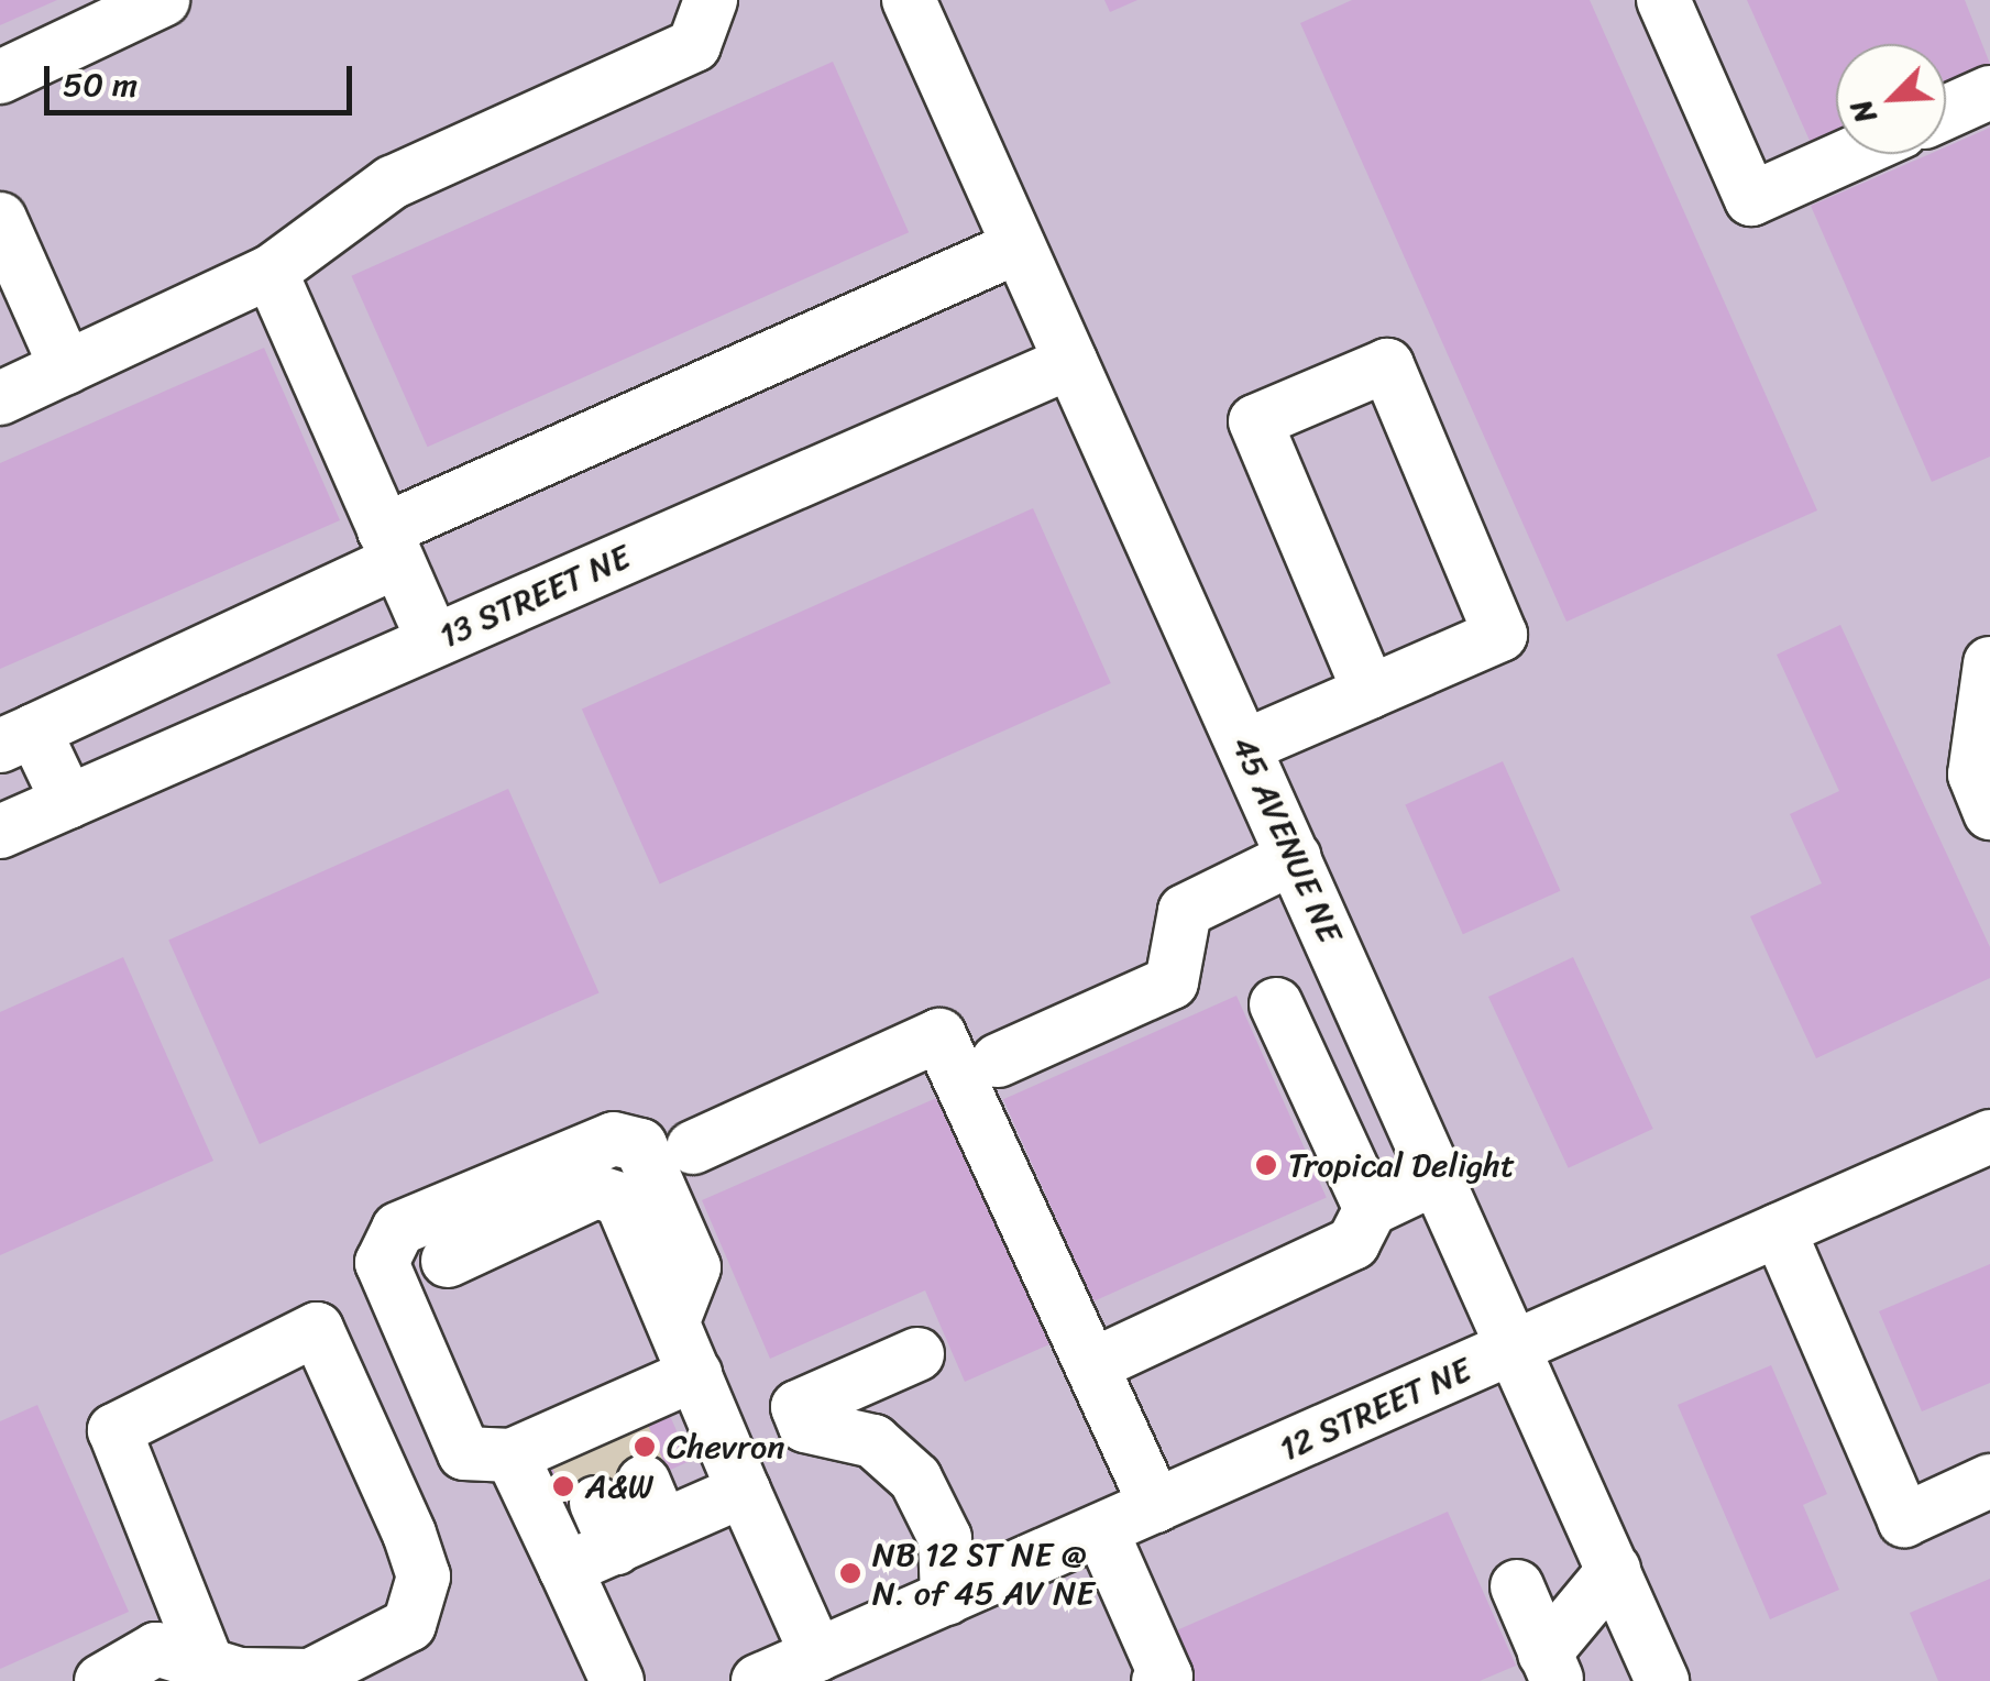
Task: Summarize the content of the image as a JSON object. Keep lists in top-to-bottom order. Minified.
{"streets":{"street":["13 STREET NE","45 AVENUE NE","12 STREET NE"]},"crossings":[["13 STREET NE","45 AVENUE NE"],["45 AVENUE NE","12 STREET NE"]],"places":["Tropical Delight","Chevron","A&W","NB 12 ST NE @ N. of 45 AV NE"],"scale_bar":"50 m","north":"bottom left"}
